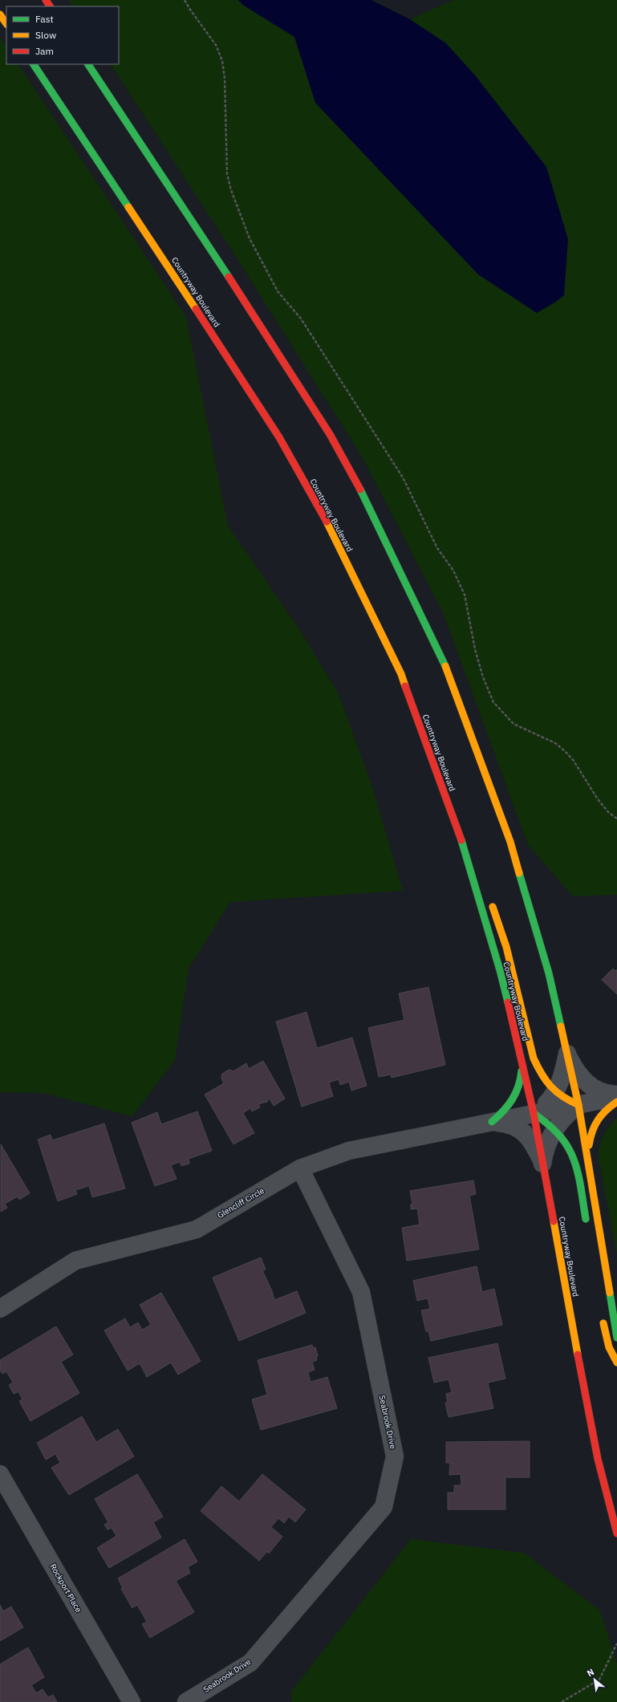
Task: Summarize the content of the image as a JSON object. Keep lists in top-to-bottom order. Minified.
{"streets":{"street":["Countryway Boulevard","Glencliff Circle","Seabrook Drive","Rockport Place"]},"crossings":[["Countryway Boulevard","Glencliff Circle"],["Glencliff Circle","Seabrook Drive"]],"legend":["Fast","Slow","Jam"],"north":"top left"}
